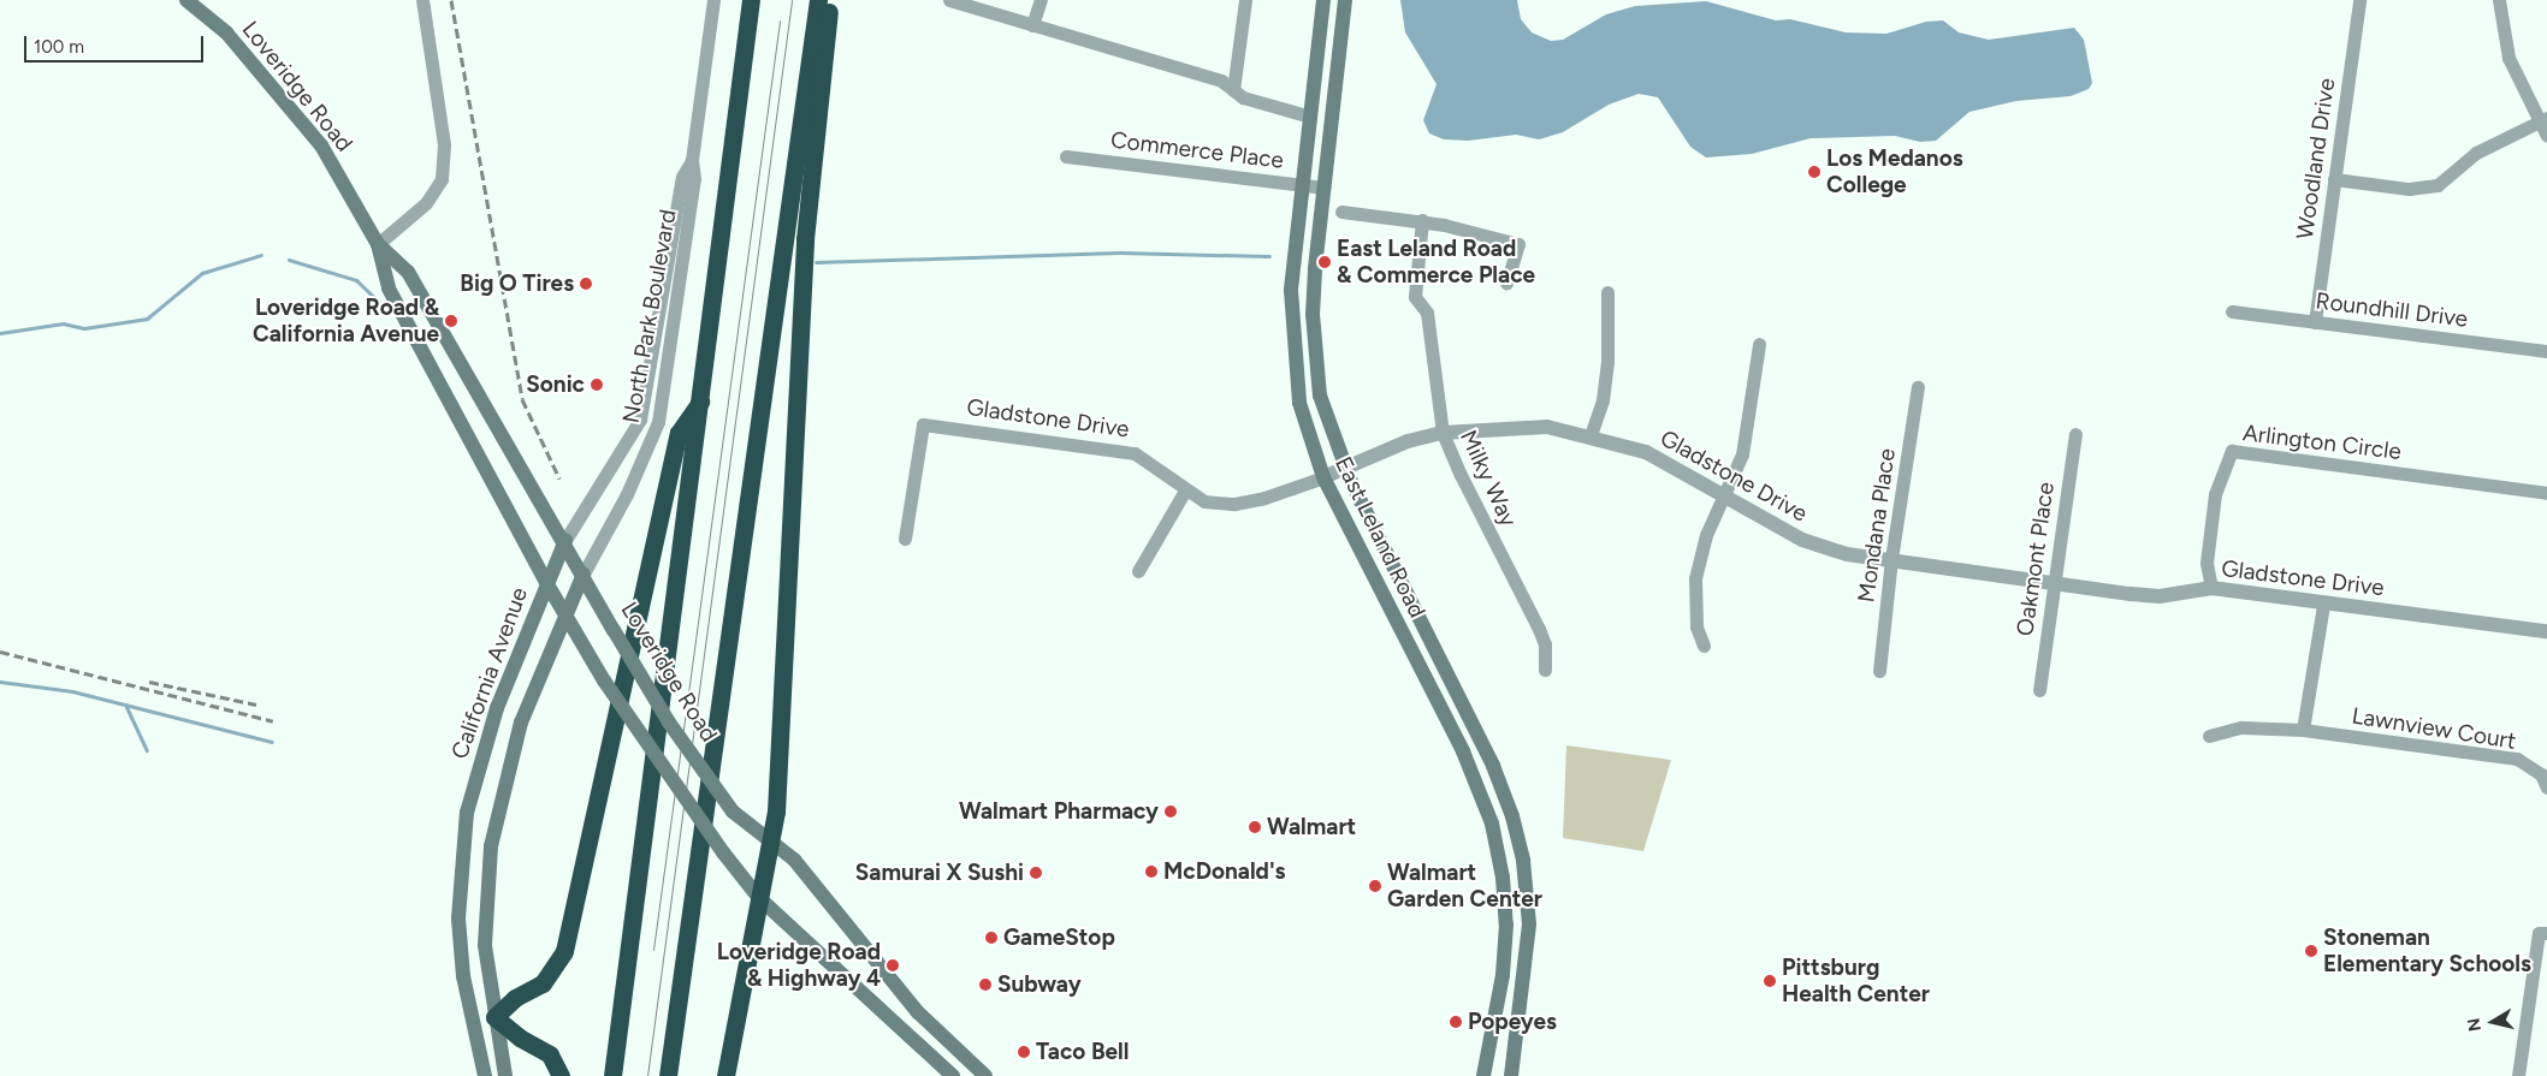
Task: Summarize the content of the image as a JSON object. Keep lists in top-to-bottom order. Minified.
{"streets":{"main road":["Loveridge Road","East Leland Road","California Avenue"],"street":["Commerce Place","Woodland Drive","Roundhill Drive","North Park Boulevard","Gladstone Drive","Arlington Circle","Milky Way","Mondana Place","Oakmont Place","Lawnview Court"]},"crossings":[["Loveridge Road","North Park Boulevard"],["Loveridge Road","California Avenue"],["Commerce Place","East Leland Road"],["Woodland Drive","Roundhill Drive"],["North Park Boulevard","California Avenue"],["Gladstone Drive","Arlington Circle"],["Gladstone Drive","Milky Way"],["Gladstone Drive","Mondana Place"],["Gladstone Drive","East Leland Road"],["Gladstone Drive","Oakmont Place"]],"places":["Los Medanos College","East Leland Road & Commerce Place","Big O Tires","Loveridge Road & California Avenue","Sonic","Walmart Pharmacy","Walmart","McDonald's","Samurai X Sushi","Walmart Garden Center","GameStop","Stoneman Elementary Schools","Loveridge Road & Highway 4","Pittsburg Health Center","Subway","Popeyes","Taco Bell"],"scale_bar":"100 m","north":"left"}
